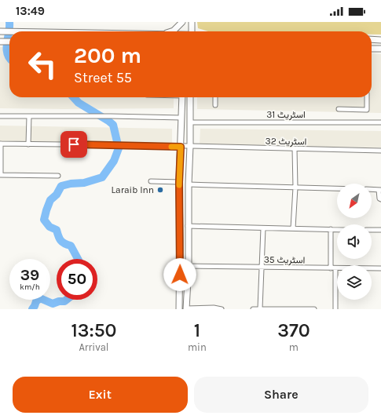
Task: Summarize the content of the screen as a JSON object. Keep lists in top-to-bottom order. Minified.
{"streets":{"street":["اسٹریٹ 31","اسٹریٹ 32","اسٹریٹ 35"]},"places":["Laraib Inn"],"north":"bottom left","page":{"status":"13:49","turn":["200 m","Street 55"],"speed":"39 km/h","limit":"50","eta":["13:50","Arrival","1","min","370","m"],"buttons":["Exit","Share"]}}
